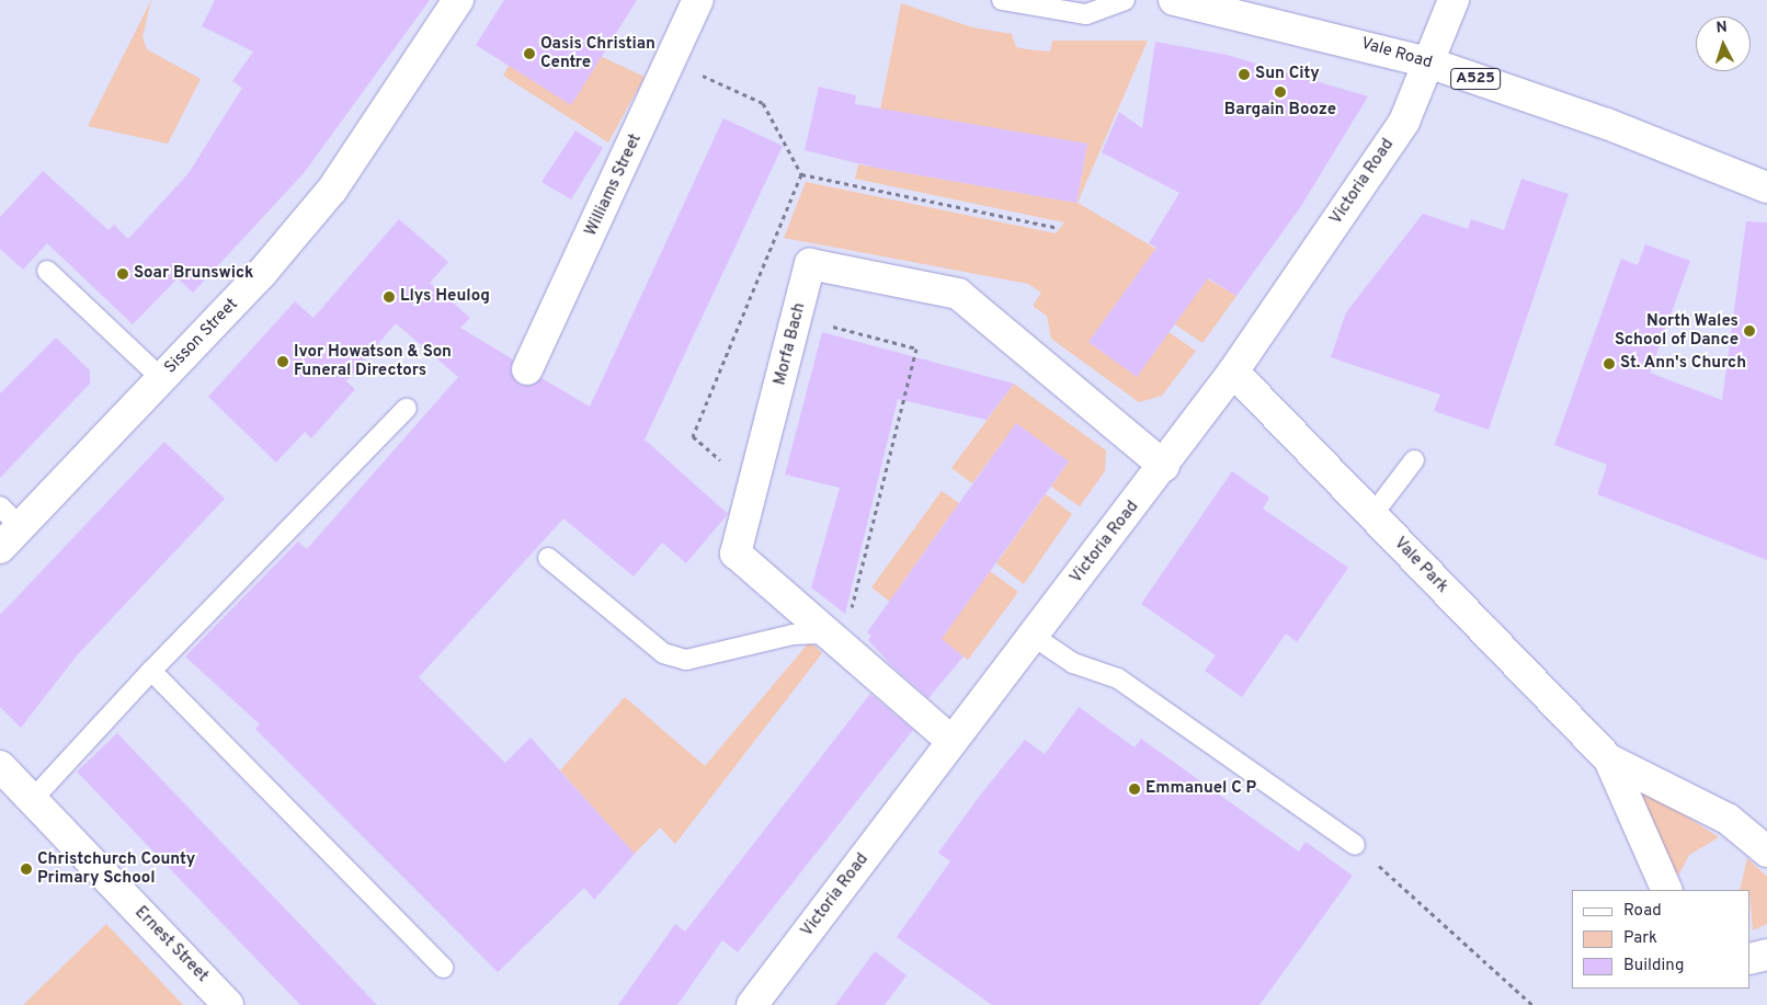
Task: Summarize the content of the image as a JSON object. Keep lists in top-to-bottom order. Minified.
{"streets":{"street":["Vale Road","A525","Victoria Road","Williams Street","Sisson Street","Morfa Bach","Vale Park","Ernest Street"]},"crossings":[["Vale Road","Victoria Road"],["Victoria Road","Morfa Bach"],["Victoria Road","Vale Park"]],"places":["Oasis Christian Centre","Sun City","Bargain Booze","Soar Brunswick","Llys Heulog","North Wales School of Dance","Ivor Howatson & Son Funeral Directors","St. Ann's Church","Emmanuel C P","Christchurch County Primary School"],"legend":["Road","Park","Building"],"north":"top"}
